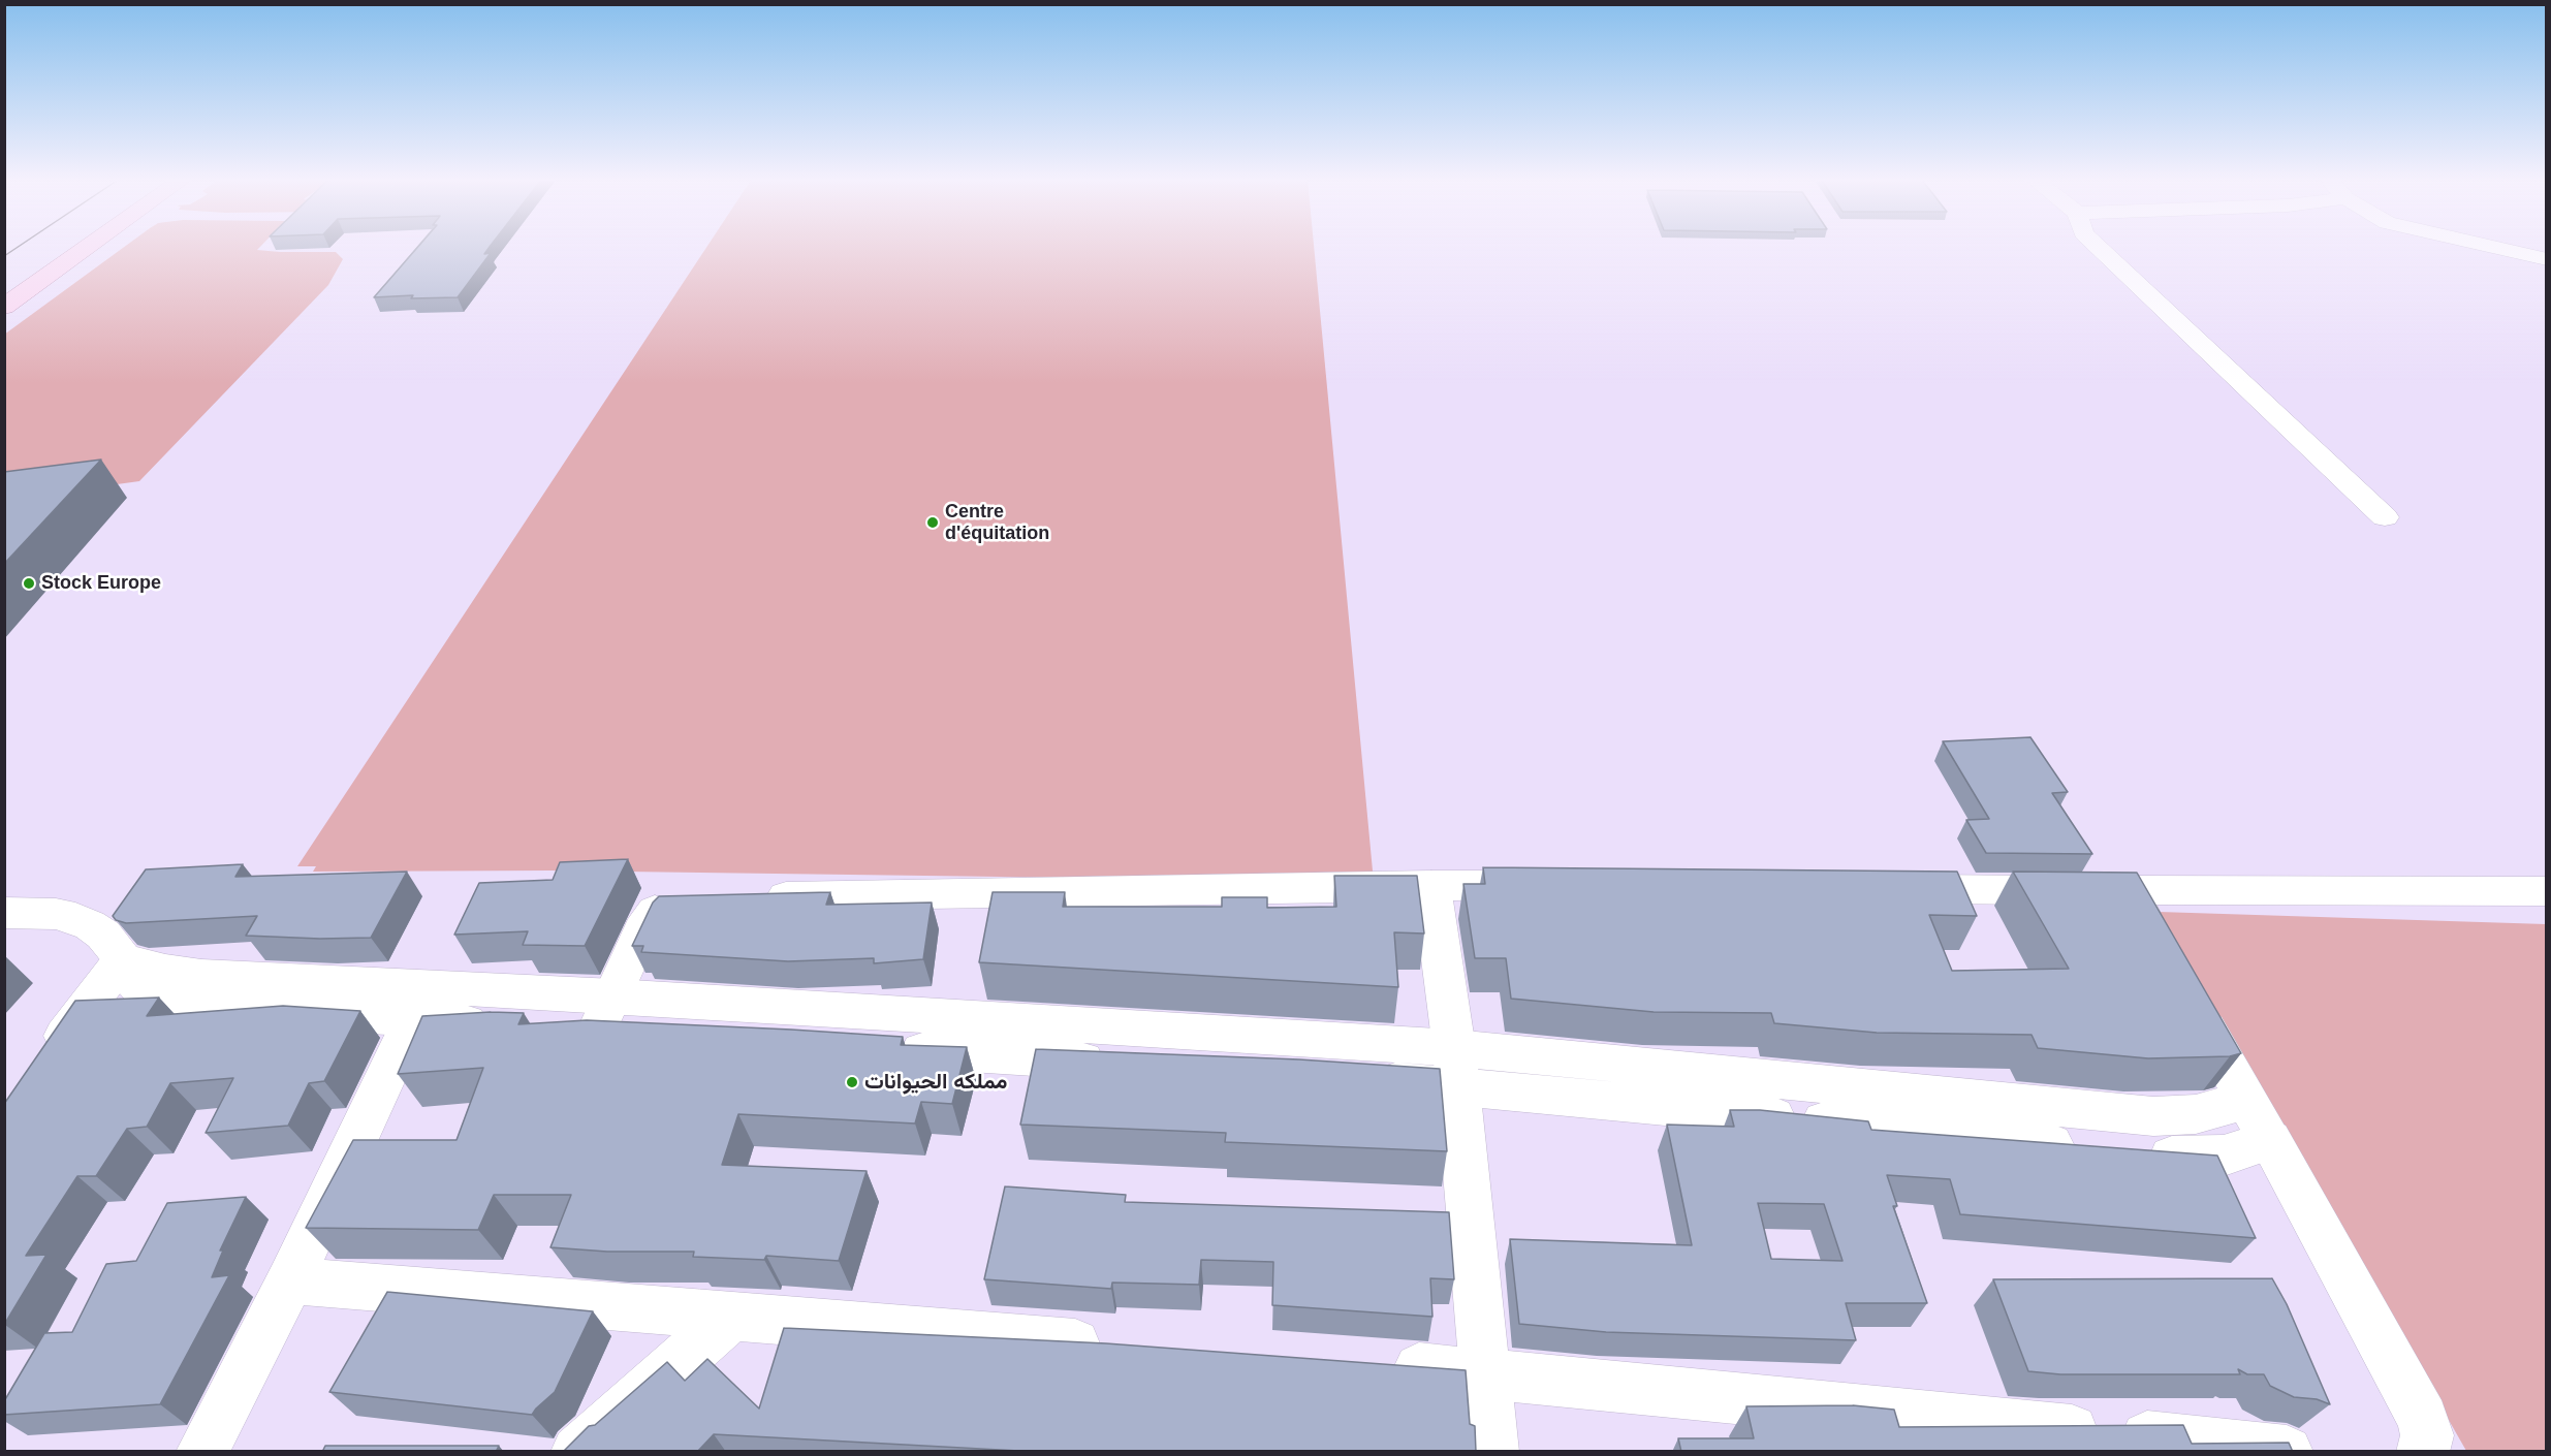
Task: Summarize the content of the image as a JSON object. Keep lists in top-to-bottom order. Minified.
{"places":["Centre d'équitation","Stock Europe","مملكه الحيوانات"]}
